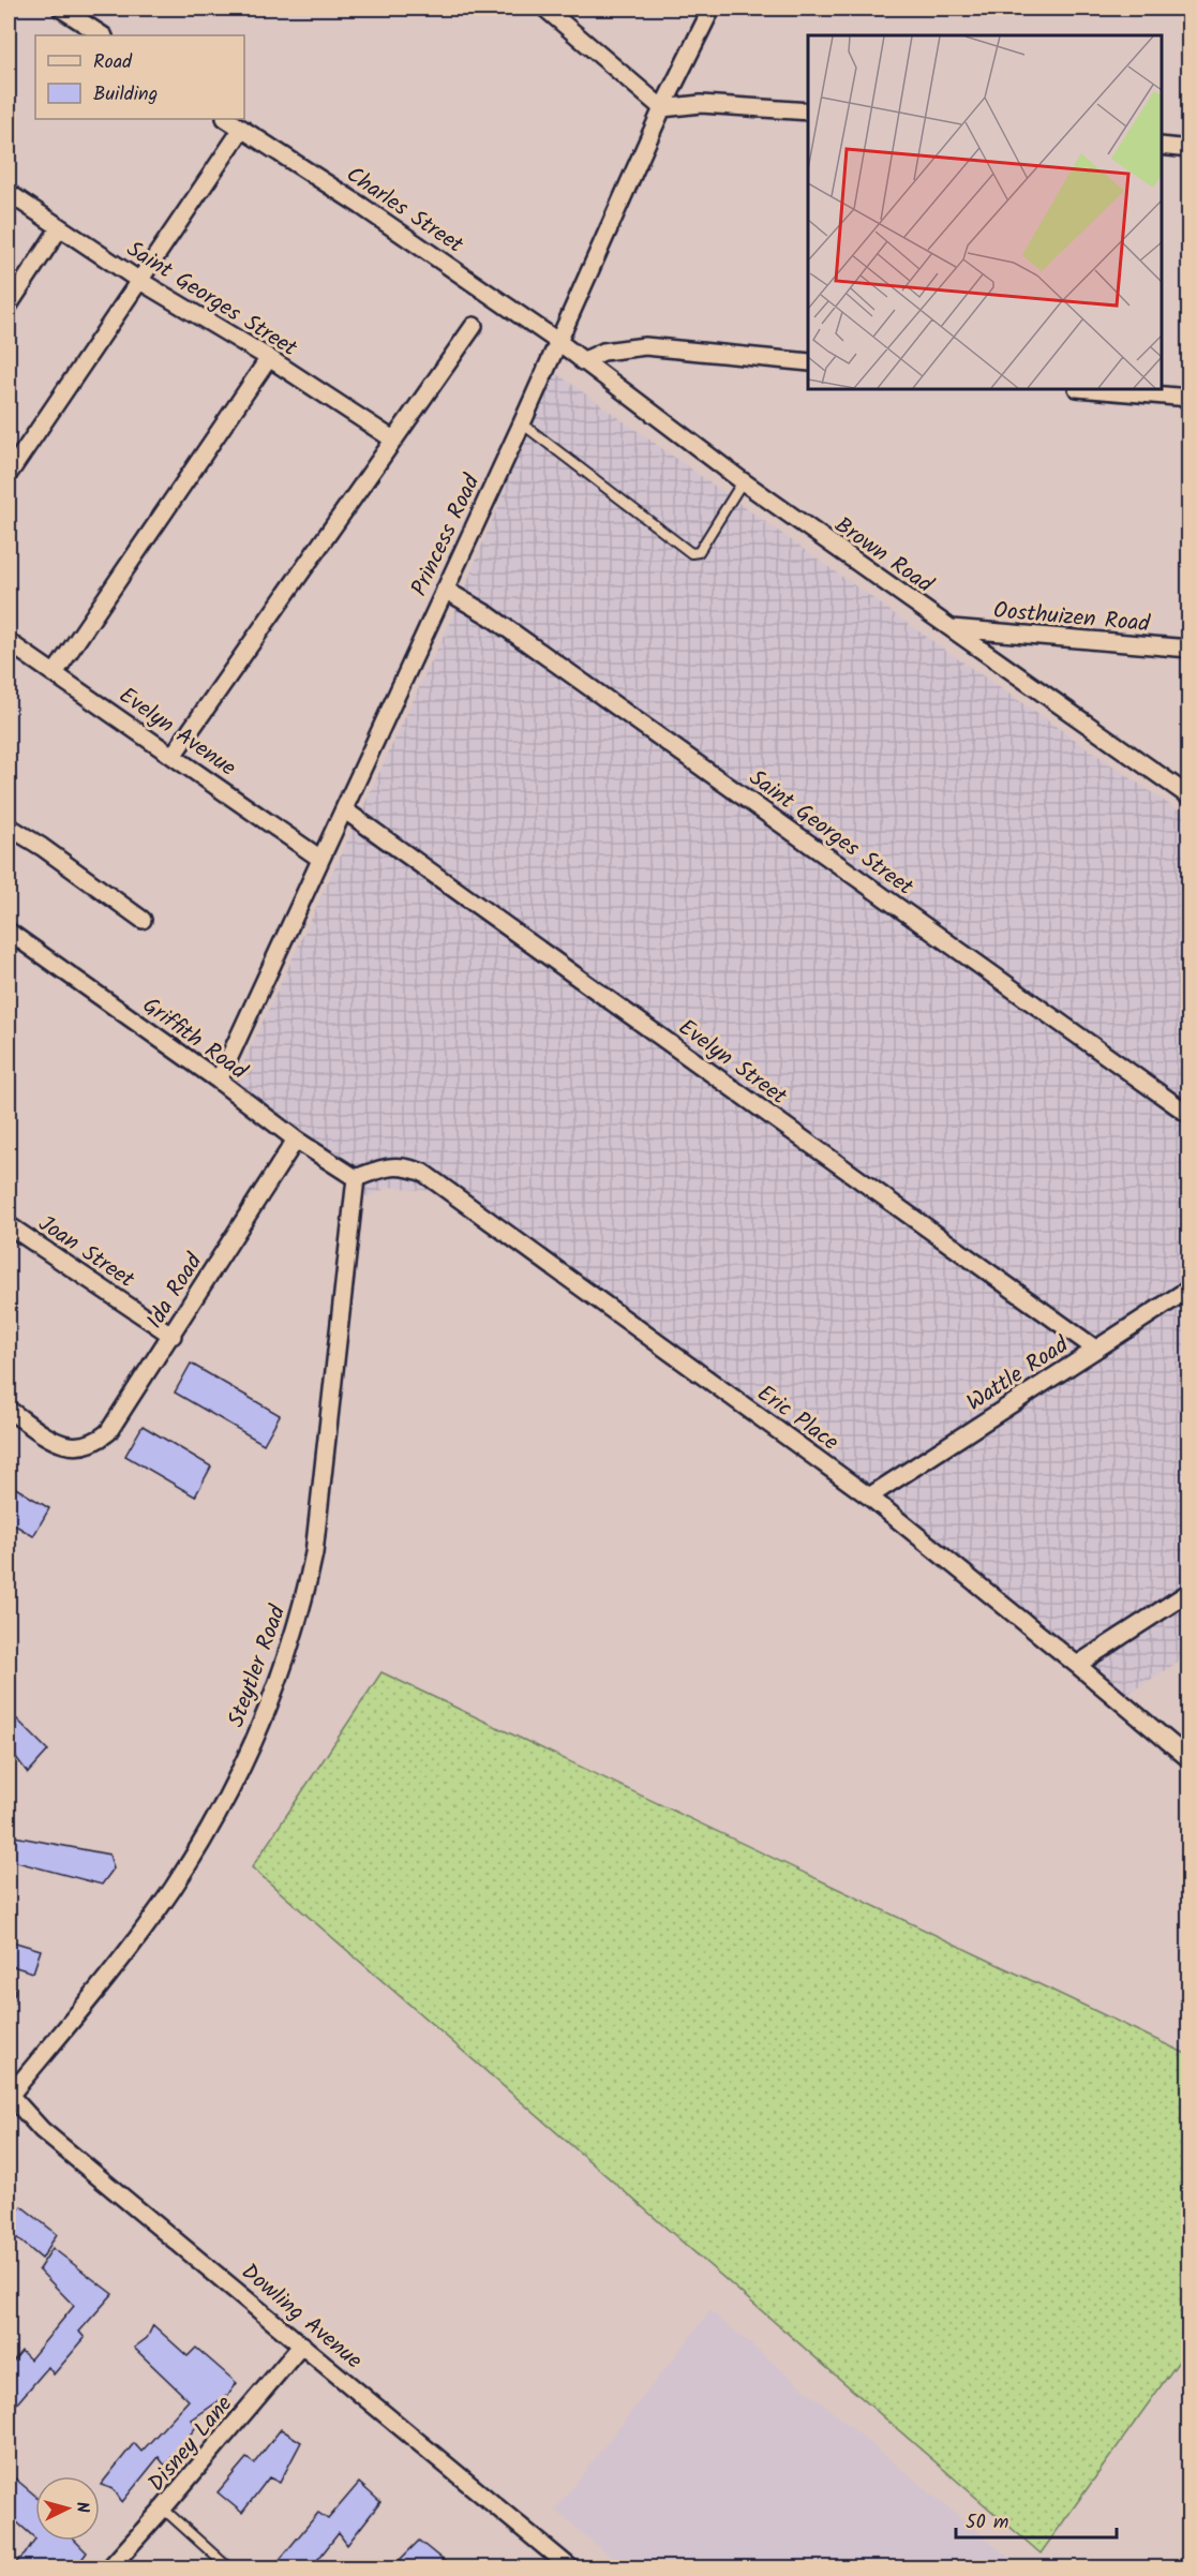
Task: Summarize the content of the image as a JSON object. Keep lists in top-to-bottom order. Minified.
{"streets":{"street":["Charles Street","Saint Georges Street","Princess Road","Brown Road","Oosthuizen Road","Evelyn Avenue","Griffith Road","Evelyn Street","Joan Street","Ida Road","Wattle Road","Eric Place","Steytler Road","Dowling Avenue","Disney Lane"]},"crossings":[["Charles Street","Princess Road"],["Charles Street","Brown Road"],["Saint Georges Street","Princess Road"],["Princess Road","Brown Road"],["Princess Road","Evelyn Avenue"],["Princess Road","Griffith Road"],["Princess Road","Evelyn Street"],["Brown Road","Oosthuizen Road"],["Griffith Road","Ida Road"],["Griffith Road","Eric Place"],["Griffith Road","Steytler Road"],["Evelyn Street","Wattle Road"],["Joan Street","Ida Road"],["Wattle Road","Eric Place"],["Eric Place","Steytler Road"],["Steytler Road","Dowling Avenue"],["Dowling Avenue","Disney Lane"]],"legend":["Road","Building"],"scale_bar":"50 m","north":"right"}
